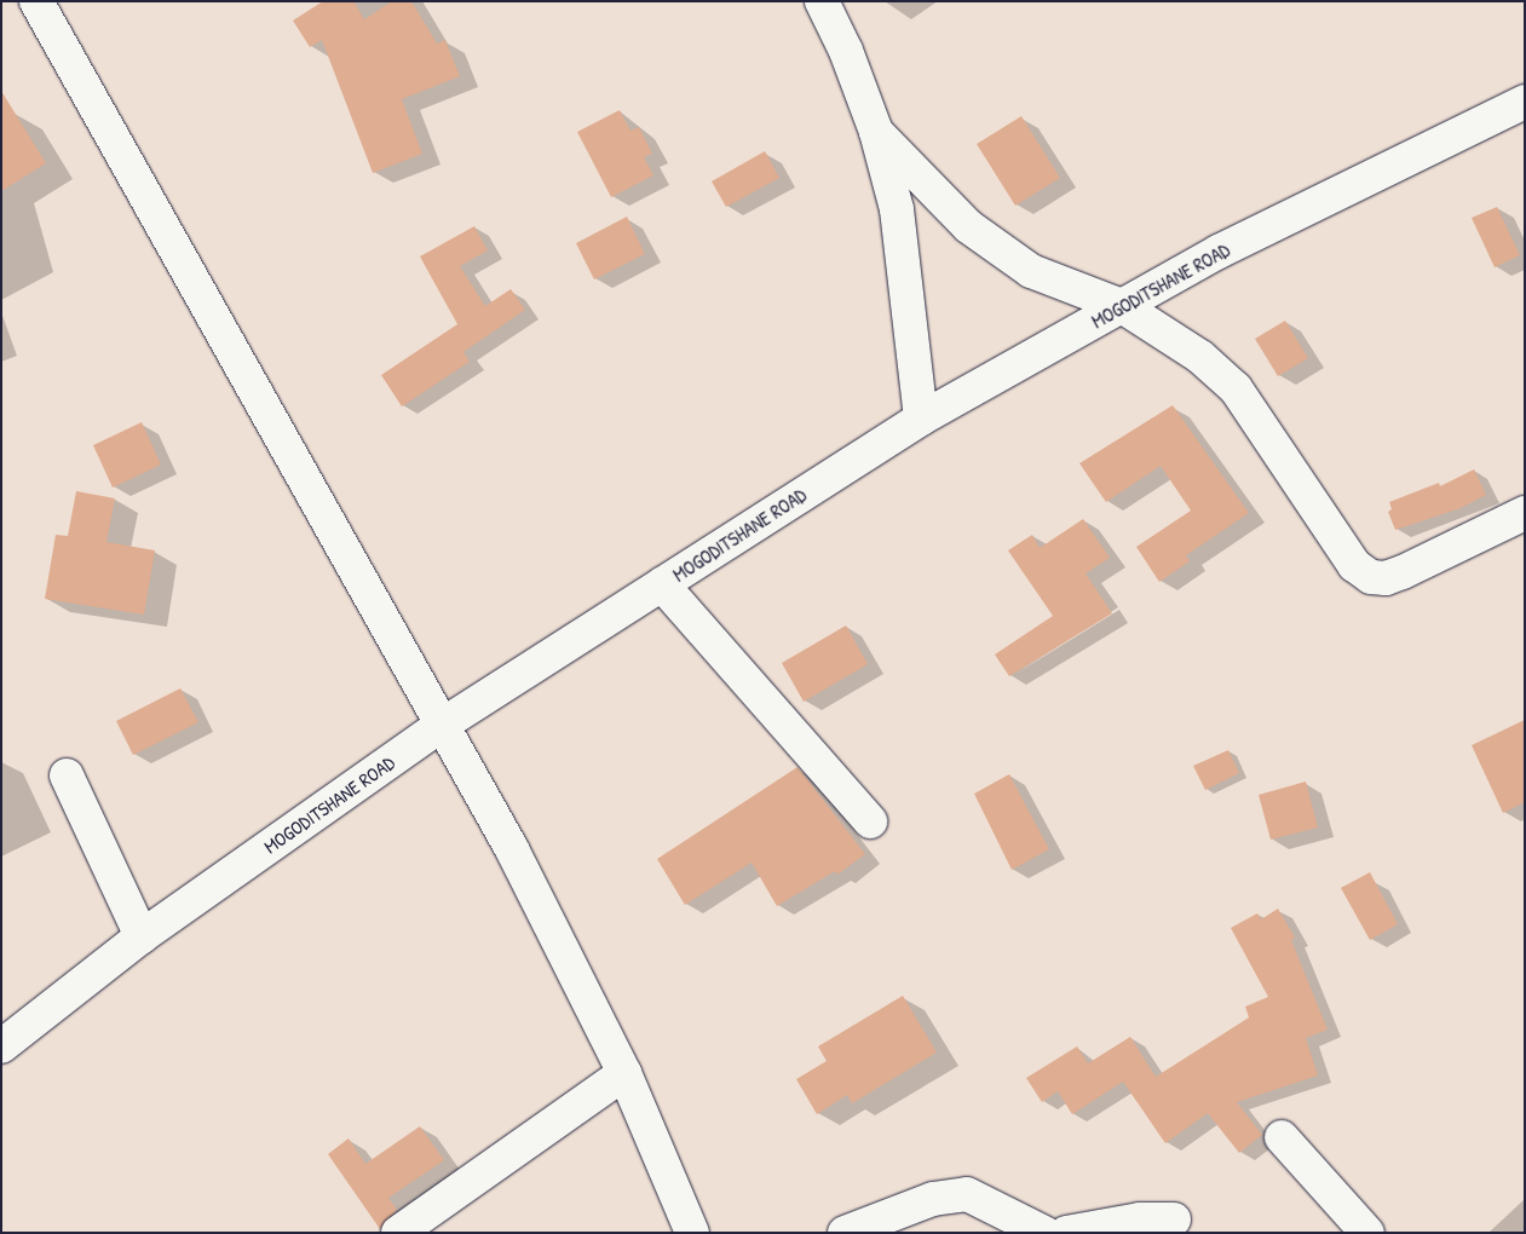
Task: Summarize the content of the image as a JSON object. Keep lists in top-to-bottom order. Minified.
{"streets":{"street":["MOGODITSHANE ROAD"]}}
